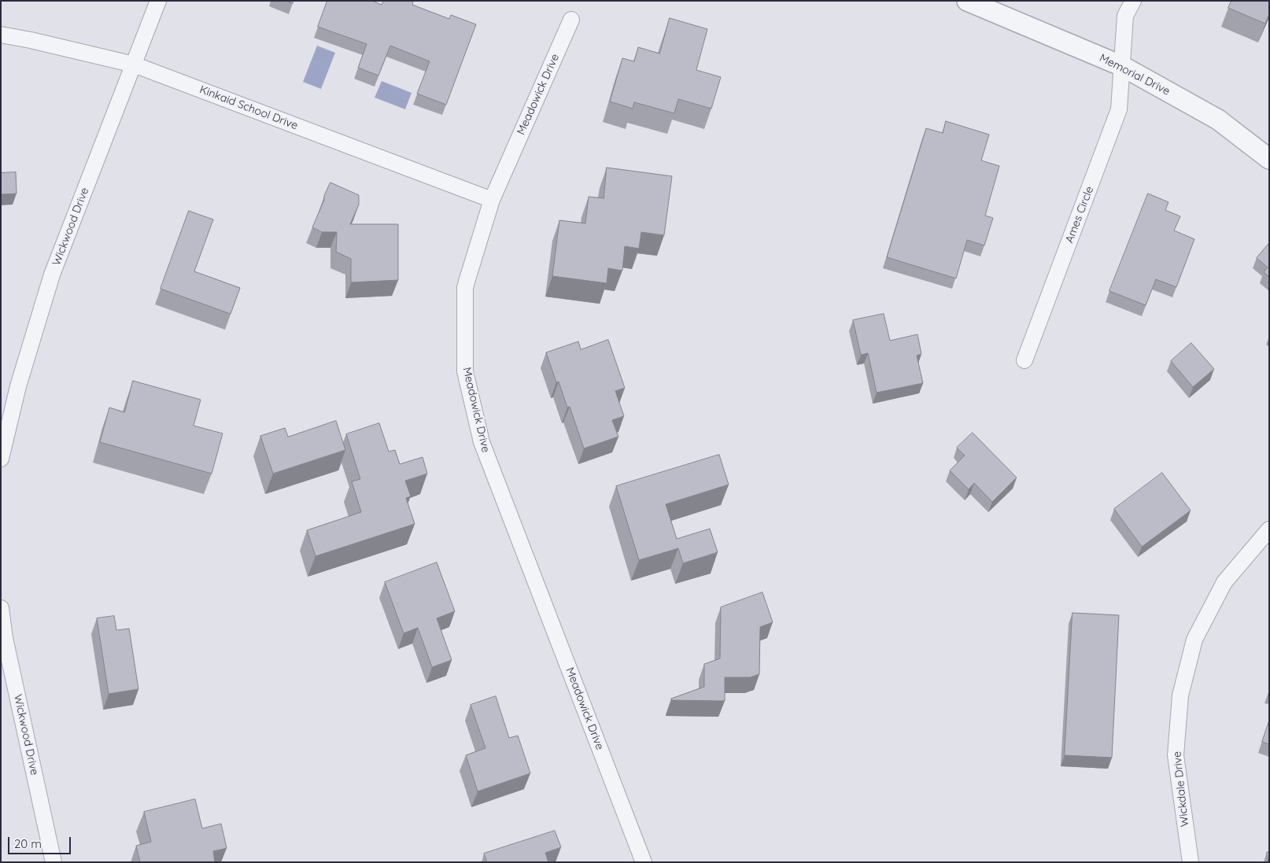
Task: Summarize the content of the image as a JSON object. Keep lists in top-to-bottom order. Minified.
{"streets":{"street":["Memorial Drive","Meadowick Drive","Kinkaid School Drive","Ames Circle","Wickwood Drive","Wickdale Drive"]},"crossings":[["Memorial Drive","Ames Circle"],["Meadowick Drive","Kinkaid School Drive"],["Kinkaid School Drive","Wickwood Drive"]],"scale_bar":"20 m"}
